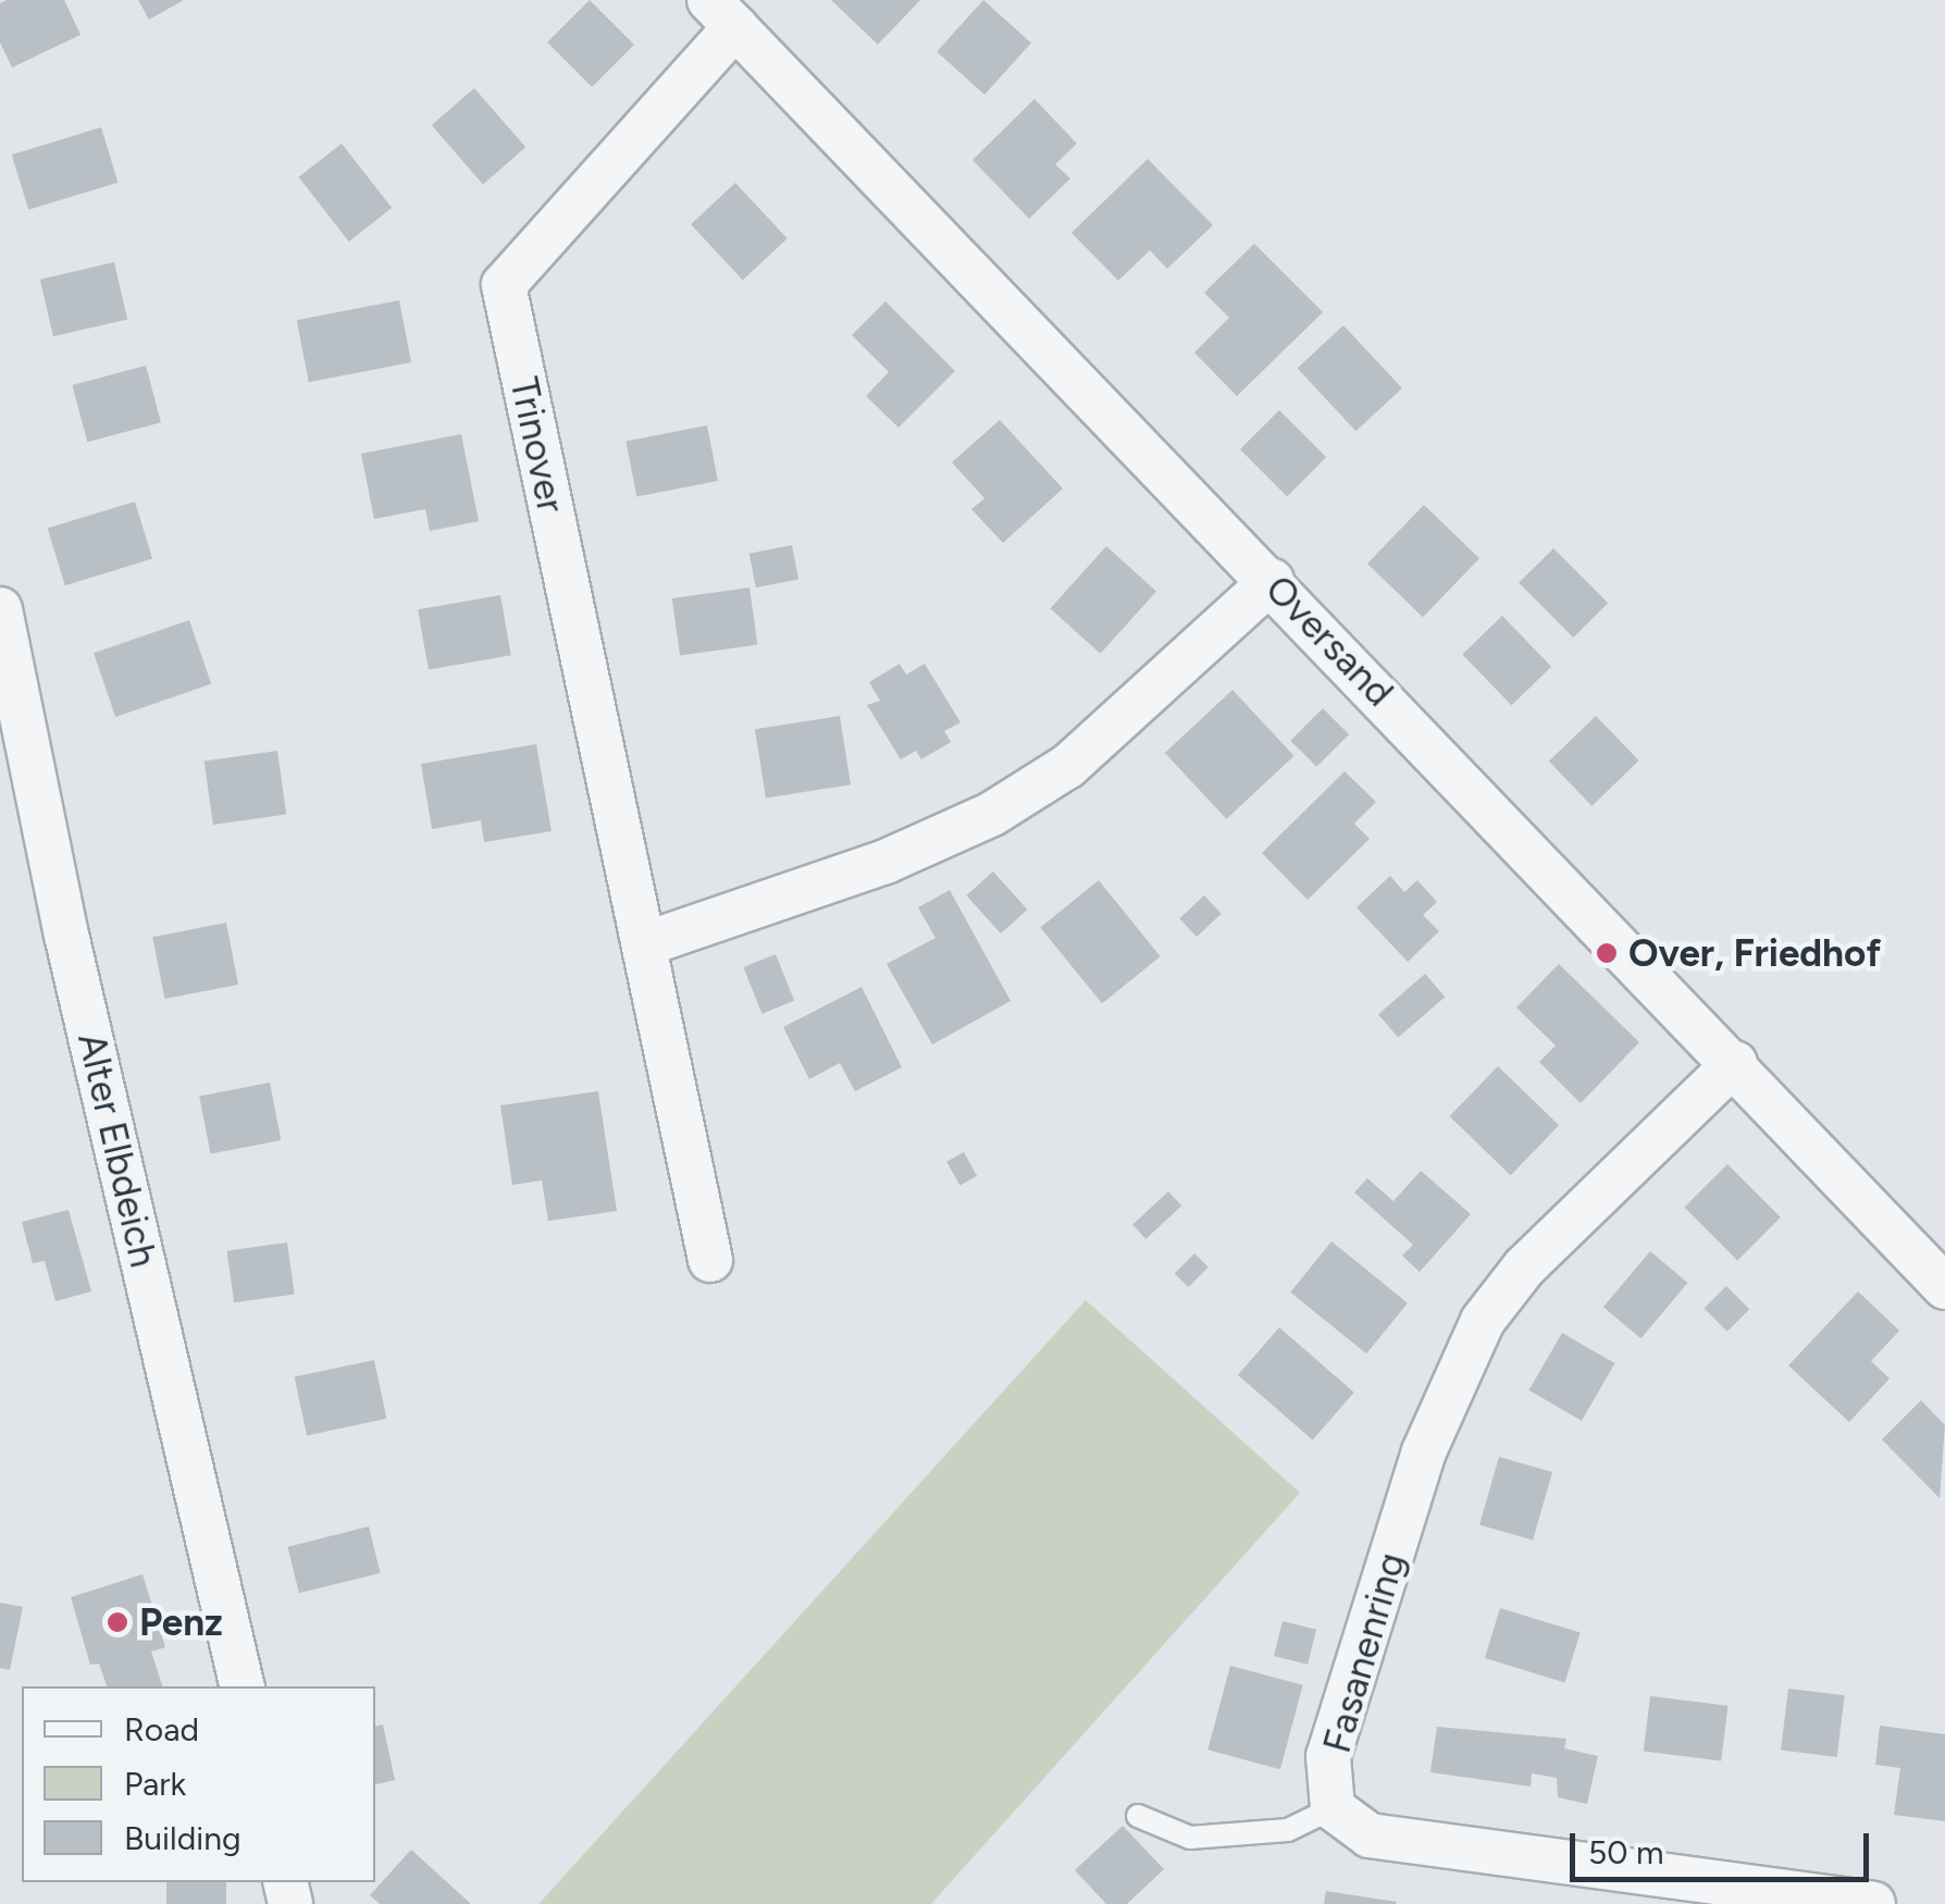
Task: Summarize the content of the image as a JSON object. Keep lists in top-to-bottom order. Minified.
{"streets":{"street":["Trinover","Oversand","Alter Elbdeich","Fasanenring"]},"crossings":[["Trinover","Oversand"],["Oversand","Fasanenring"]],"places":["Over, Friedhof","Penz"],"legend":["Road","Park","Building"],"scale_bar":"50 m"}
